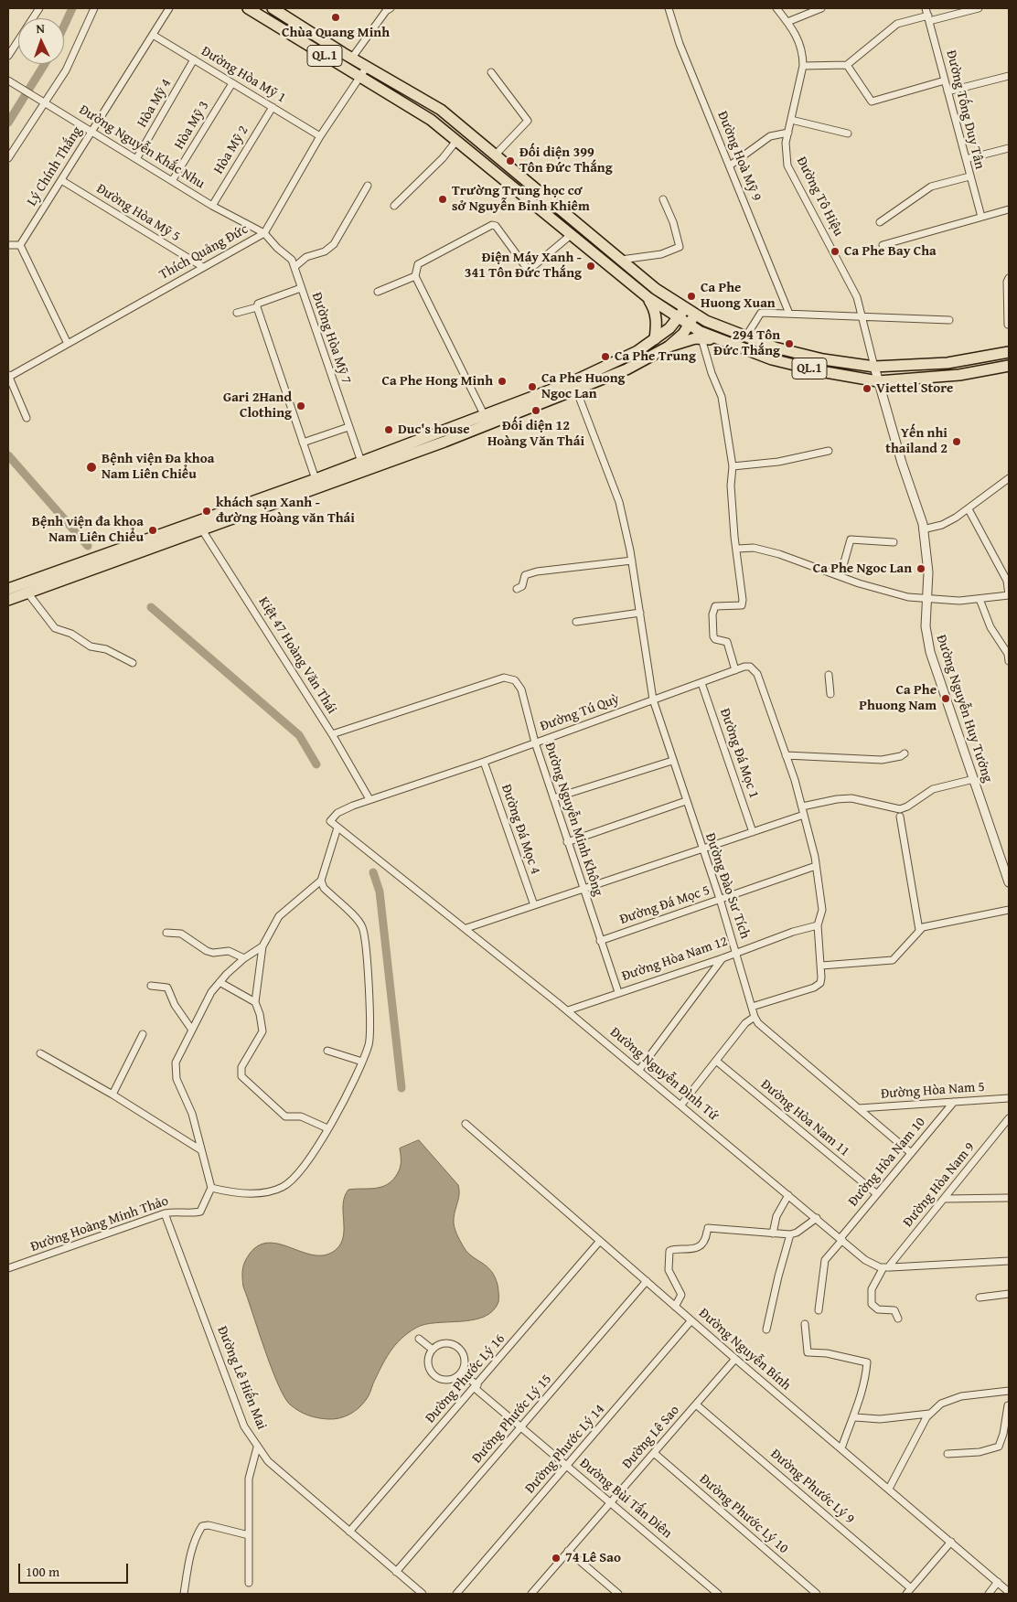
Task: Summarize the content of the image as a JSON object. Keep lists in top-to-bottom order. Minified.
{"streets":{"main road":["QL.1"],"street":["Đường Hòa Mỹ 1","Hòa Mỹ 4","Đường Tống Duy Tân","Hòa Mỹ 3","Đường Nguyễn Khắc Nhu","Hòa Mỹ 2","Đường Hoà Mỹ 9","Lý Chính Thắng","Đường Tô Hiệu","Đường Hòa Mỹ 5","Thích Quảng Đức","Đường Hòa Mỹ 7","Kiệt 47 Hoàng Văn Thái","Đường Nguyễn Huy Tưởng","Đường Tú Quỳ","Đường Đá Mọc 1","Đường Nguyễn Minh Không","Đường Đá Mọc 4","Đường Đào Sư Tích","Đường Đá Mọc 5","Đường Hòa Nam 12","Đường Nguyễn Đình Tứ","Đường Hòa Nam 5","Đường Hòa Nam 11","Đường Hòa Nam 10","Đường Hòa Nam 9","Đường Hoàng Minh Thảo","Đường Nguyễn Bính","Đường Lê Hiến Mai","Đường Phước Lý 16","Đường Phước Lý 15","Đường Lê Sao","Đường Phước Lý 14","Đường Phước Lý 9","Đường Bùi Tấn Diên","Đường Phước Lý 10"]},"crossings":[["QL.1","Đường Tô Hiệu"],["QL.1","Thích Quảng Đức"],["QL.1","Đường Nguyễn Huy Tưởng"],["Đường Hòa Mỹ 1","Hòa Mỹ 4"],["Đường Hòa Mỹ 1","Hòa Mỹ 3"],["Đường Hòa Mỹ 1","Hòa Mỹ 2"],["Đường Hòa Mỹ 1","Lý Chính Thắng"],["Đường Hòa Mỹ 1","Thích Quảng Đức"],["Hòa Mỹ 4","Đường Nguyễn Khắc Nhu"],["Hòa Mỹ 3","Đường Nguyễn Khắc Nhu"],["Đường Nguyễn Khắc Nhu","Hòa Mỹ 2"],["Đường Nguyễn Khắc Nhu","Lý Chính Thắng"],["Đường Nguyễn Khắc Nhu","Thích Quảng Đức"],["Đường Nguyễn Khắc Nhu","Đường Hòa Mỹ 7"],["Lý Chính Thắng","Đường Hòa Mỹ 5"],["Đường Tô Hiệu","Đường Nguyễn Huy Tưởng"],["Đường Hòa Mỹ 5","Thích Quảng Đức"],["Thích Quảng Đức","Đường Hòa Mỹ 7"],["Kiệt 47 Hoàng Văn Thái","Đường Tú Quỳ"],["Kiệt 47 Hoàng Văn Thái","Đường Nguyễn Minh Không"],["Đường Tú Quỳ","Đường Đá Mọc 1"],["Đường Tú Quỳ","Đường Nguyễn Minh Không"],["Đường Tú Quỳ","Đường Đá Mọc 4"],["Đường Tú Quỳ","Đường Đào Sư Tích"],["Đường Tú Quỳ","Đường Đá Mọc 5"],["Đường Tú Quỳ","Đường Hòa Nam 12"],["Đường Tú Quỳ","Đường Nguyễn Đình Tứ"],["Đường Nguyễn Minh Không","Đường Đá Mọc 5"],["Đường Nguyễn Minh Không","Đường Hòa Nam 12"],["Đường Đào Sư Tích","Đường Đá Mọc 5"],["Đường Đào Sư Tích","Đường Hòa Nam 12"],["Đường Đào Sư Tích","Đường Hòa Nam 5"],["Đường Đào Sư Tích","Đường Hòa Nam 10"],["Đường Hòa Nam 12","Đường Nguyễn Đình Tứ"],["Đường Nguyễn Đình Tứ","Đường Hòa Nam 10"],["Đường Nguyễn Đình Tứ","Đường Hòa Nam 9"],["Đường Hòa Nam 5","Đường Hòa Nam 10"],["Đường Hòa Nam 11","Đường Hòa Nam 10"],["Đường Hoàng Minh Thảo","Đường Lê Hiến Mai"],["Đường Nguyễn Bính","Đường Phước Lý 16"],["Đường Nguyễn Bính","Đường Phước Lý 15"],["Đường Nguyễn Bính","Đường Lê Sao"],["Đường Nguyễn Bính","Đường Phước Lý 14"],["Đường Lê Hiến Mai","Đường Phước Lý 16"],["Đường Lê Hiến Mai","Đường Phước Lý 15"],["Đường Phước Lý 16","Đường Bùi Tấn Diên"],["Đường Phước Lý 15","Đường Bùi Tấn Diên"],["Đường Lê Sao","Đường Phước Lý 9"],["Đường Lê Sao","Đường Bùi Tấn Diên"],["Đường Lê Sao","Đường Phước Lý 10"],["Đường Phước Lý 14","Đường Bùi Tấn Diên"]],"places":["Chùa Quang Minh","Đối diện 399 Tôn Đức Thắng","Trường Trung học cơ sở Nguyễn Bỉnh Khiêm","Ca Phe Bay Cha","Điện Máy Xanh - 341 Tôn Đức Thắng","Ca Phe Huong Xuan","294 Tôn Đức Thắng","Ca Phe Trung","Ca Phe Hong Minh","Ca Phe Huong Ngoc Lan","Viettel Store","Gari 2Hand Clothing","Đối diện 12 Hoàng Văn Thái","Duc's house","Yến nhi thailand 2","Bệnh viện Đa khoa Nam Liên Chiểu","khách sạn Xanh - đường Hoàng văn Thái","Bệnh viện đa khoa Nam Liên Chiểu","Ca Phe Ngoc Lan","Ca Phe Phuong Nam","74 Lê Sao"],"scale_bar":"100 m","north":"top"}
